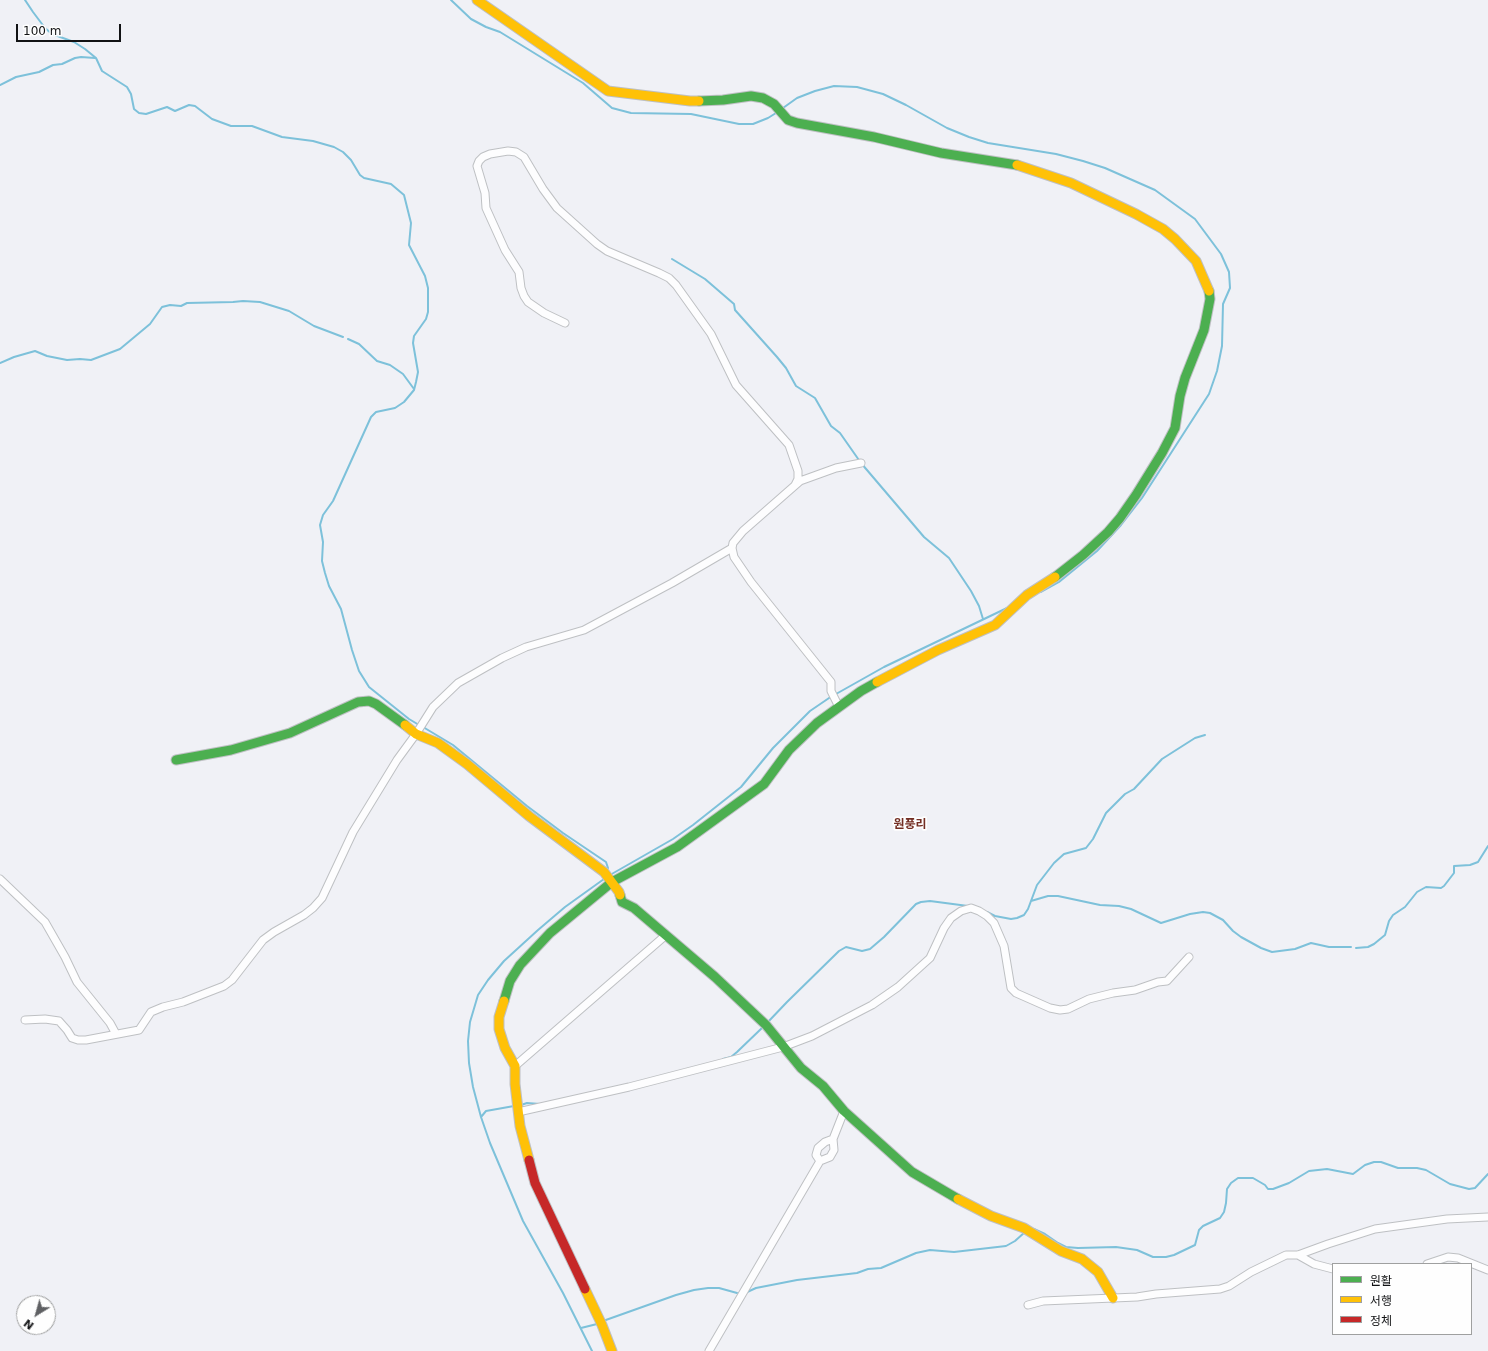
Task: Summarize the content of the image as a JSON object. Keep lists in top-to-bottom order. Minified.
{"districts":["원풍리"],"legend":["원활","서행","정체"],"scale_bar":"100 m","north":"bottom left"}
